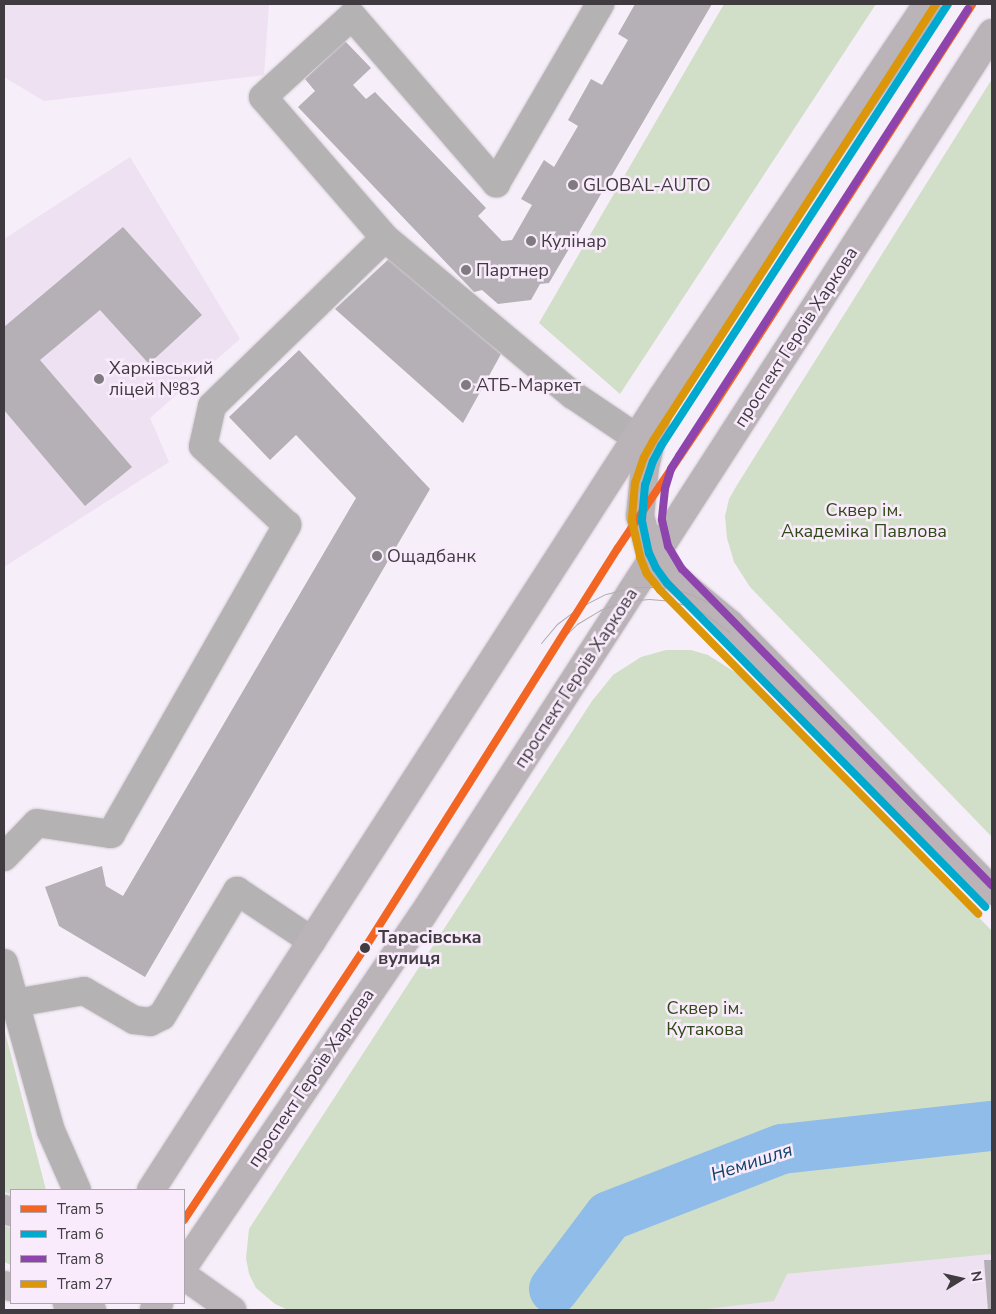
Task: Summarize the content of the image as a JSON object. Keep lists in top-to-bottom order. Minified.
{"streets":{"main road":["проспект Героїв Харкова"]},"water":["Немишля"],"parks":["Сквер ім. Академіка Павлова","Сквер ім. Кутакова"],"places":["GLOBAL-AUTO","Кулінар","Партнер","Харківський ліцей №83","АТБ-Маркет","Ощадбанк","Тарасівська вулиця"],"lines":["tram line 5","tram line 6","tram line 27","tram line 8"],"legend":["Tram 5","Tram 6","Tram 8","Tram 27"],"north":"right"}
